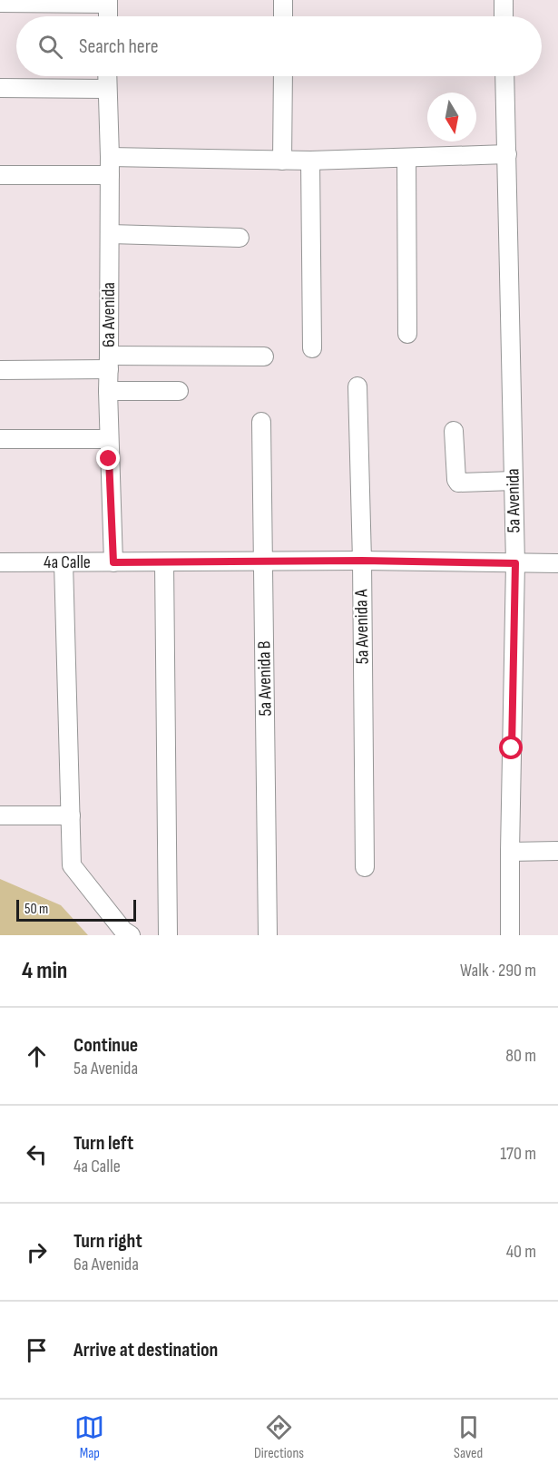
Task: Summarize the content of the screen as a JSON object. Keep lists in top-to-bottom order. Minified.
{"streets":{"street":["6a Avenida","5a Avenida","4a Calle","5a Avenida A","5a Avenida B"]},"crossings":[["6a Avenida","4a Calle"],["5a Avenida","4a Calle"],["4a Calle","5a Avenida A"],["4a Calle","5a Avenida B"]],"scale_bar":"50 m","north":"bottom","page":{"search":"Search here","scale":"50 m","heading":["4 min","Walk · 290 m"],"list":[["Continue","5a Avenida","80 m"],["Turn left","4a Calle","170 m"],["Turn right","6a Avenida","40 m"],"Arrive at destination"],"nav":["Map","Directions","Saved"]}}
